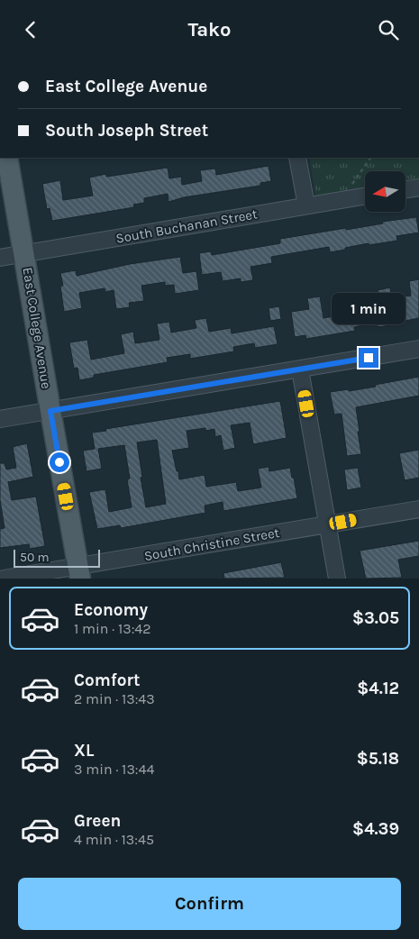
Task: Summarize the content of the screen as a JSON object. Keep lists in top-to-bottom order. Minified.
{"streets":{"main road":["East College Avenue"],"street":["South Buchanan Street","South Christine Street"]},"crossings":[["South Buchanan Street","East College Avenue"],["East College Avenue","South Christine Street"]],"scale_bar":"50 m","north":"left","page":{"header":"Tako","banner":["East College Avenue","South Joseph Street"],"bubble":"1 min","scale":"50 m","list":[{"name":"Economy","note":"1 min · 13:42","value":"$3.05"},{"name":"Comfort","note":"2 min · 13:43","value":"$4.12"},{"name":"XL","note":"3 min · 13:44","value":"$5.18"},{"name":"Green","note":"4 min · 13:45","value":"$4.39"}],"buttons":"Confirm"}}
